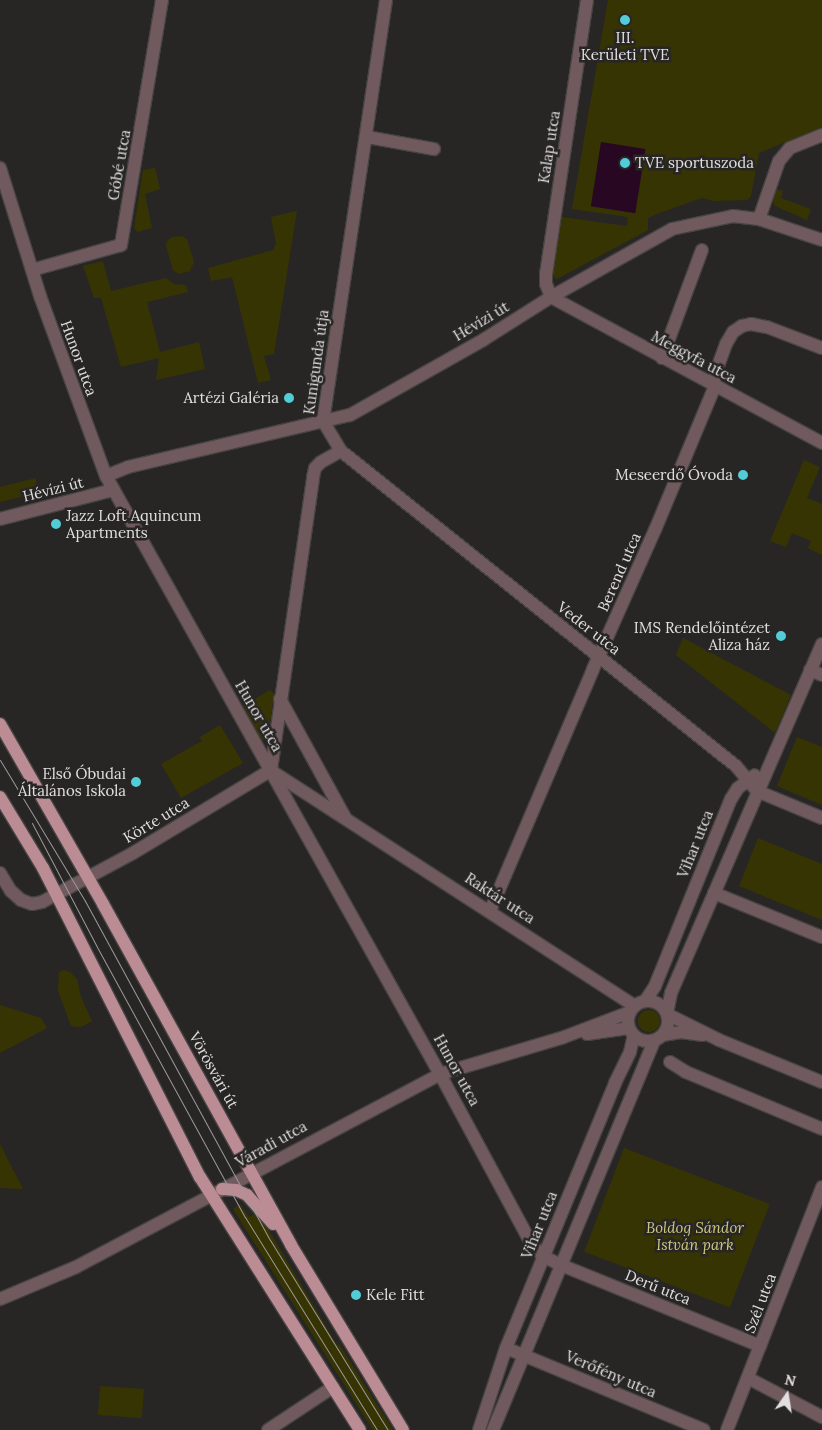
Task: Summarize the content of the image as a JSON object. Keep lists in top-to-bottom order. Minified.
{"streets":{"main road":["Vörösvári út"],"street":["Kalap utca","Góbé utca","Hévízi út","Meggyfa utca","Hunor utca","Kunigunda útja","Berend utca","Veder utca","Körte utca","Vihar utca","Raktár utca","Váradi utca","Derű utca","Szél utca","Verőfény utca"]},"crossings":[["Kalap utca","Hévízi út"],["Kalap utca","Meggyfa utca"],["Góbé utca","Hunor utca"],["Hévízi út","Meggyfa utca"],["Hévízi út","Hunor utca"],["Hévízi út","Kunigunda útja"],["Meggyfa utca","Berend utca"],["Hunor utca","Körte utca"],["Hunor utca","Vihar utca"],["Hunor utca","Raktár utca"],["Hunor utca","Váradi utca"],["Hunor utca","Derű utca"],["Kunigunda útja","Veder utca"],["Berend utca","Veder utca"],["Berend utca","Raktár utca"],["Veder utca","Vihar utca"],["Körte utca","Raktár utca"],["Körte utca","Vörösvári út"],["Vihar utca","Raktár utca"],["Vihar utca","Váradi utca"],["Vihar utca","Derű utca"],["Vihar utca","Verőfény utca"],["Raktár utca","Váradi utca"],["Vörösvári út","Váradi utca"],["Derű utca","Szél utca"]],"parks":["Boldog Sándor István park"],"places":["III. Kerületi TVE","TVE sportuszoda","Artézi Galéria","Meseerdő Óvoda","Jazz Loft Aquincum Apartments","IMS Rendelőintézet Aliza ház","Első Óbudai Általános Iskola","Kele Fitt"],"north":"top"}
